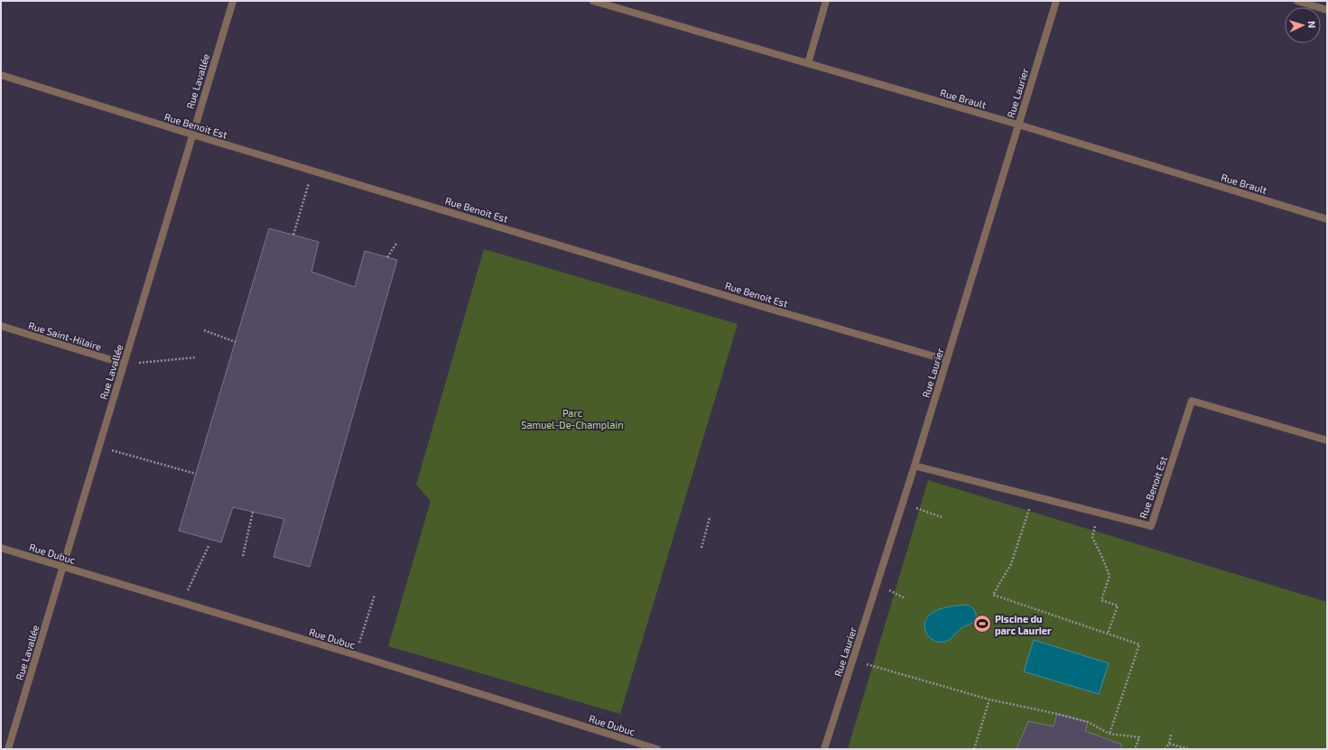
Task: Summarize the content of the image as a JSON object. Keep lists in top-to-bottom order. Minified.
{"streets":{"street":["Rue Lavallée","Rue Laurier","Rue Brault","Rue Benoit Est","Rue Saint-Hilaire","Rue Dubuc"]},"crossings":[["Rue Lavallée","Rue Benoit Est"],["Rue Lavallée","Rue Saint-Hilaire"],["Rue Lavallée","Rue Dubuc"],["Rue Laurier","Rue Brault"],["Rue Laurier","Rue Benoit Est"]],"parks":["Parc Samuel-De-Champlain"],"places":{"sports":["Piscine du parc Laurier"]},"north":"right"}
